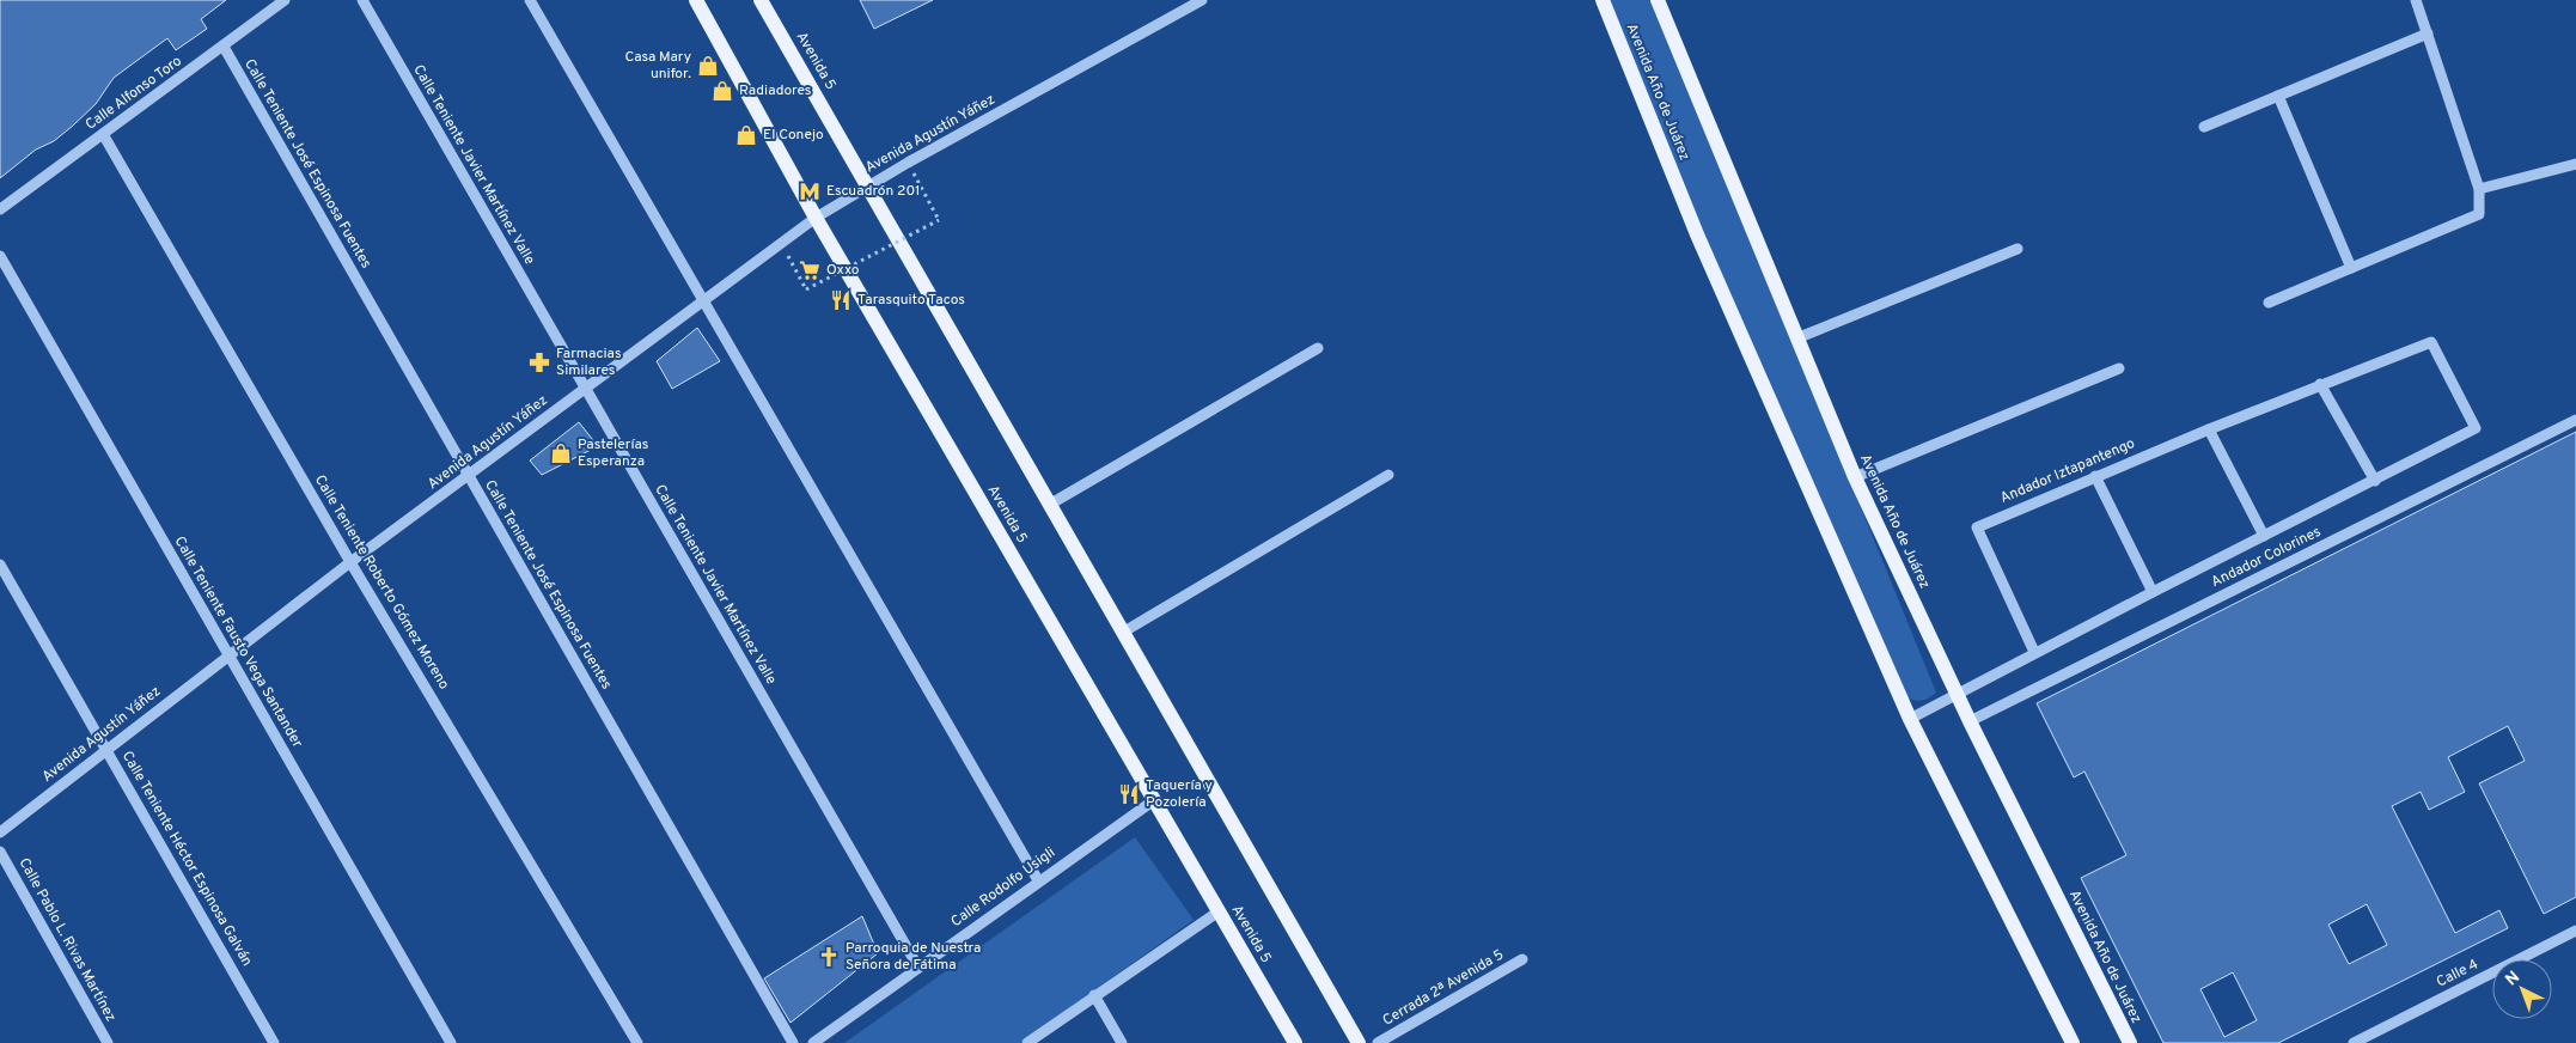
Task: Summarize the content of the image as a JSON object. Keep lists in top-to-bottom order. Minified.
{"streets":{"main road":["Avenida 5","Avenida Año de Juárez"],"street":["Calle Alfonso Toro","Avenida Agustín Yáñez","Calle Teniente José Espinosa Fuentes","Calle Teniente Javier Martínez Valle","Andador Iztapantengo","Andador Colorines","Calle Teniente Roberto Gómez Moreno","Calle Teniente Fausto Vega Santander","Calle Teniente Héctor Espinosa Galván","Calle Rodolfo Usigli","Calle Pablo L. Rivas Martínez","Calle 4","Cerrada 2ª Avenida 5"]},"crossings":[["Avenida 5","Avenida Agustín Yáñez"],["Avenida 5","Calle Rodolfo Usigli"],["Avenida Año de Juárez","Andador Colorines"],["Calle Alfonso Toro","Calle Teniente José Espinosa Fuentes"],["Calle Alfonso Toro","Calle Teniente Roberto Gómez Moreno"],["Avenida Agustín Yáñez","Calle Teniente José Espinosa Fuentes"],["Avenida Agustín Yáñez","Calle Teniente Javier Martínez Valle"],["Avenida Agustín Yáñez","Calle Teniente Roberto Gómez Moreno"],["Avenida Agustín Yáñez","Calle Teniente Fausto Vega Santander"],["Avenida Agustín Yáñez","Calle Teniente Héctor Espinosa Galván"],["Calle Teniente Javier Martínez Valle","Calle Rodolfo Usigli"],["Andador Iztapantengo","Andador Colorines"]],"places":{"shop":["Casa Mary unifor.","Radiadores","El Conejo","Pastelerías Esperanza"],"metro station":["Escuadrón 201"],"supermarket":["Oxxo"],"restaurant":["Tarasquito Tacos","Taquería y Pozolería"],"pharmacy":["Farmacias Similares"],"church":["Parroquia de Nuestra Señora de Fátima"]},"north":"top left"}
